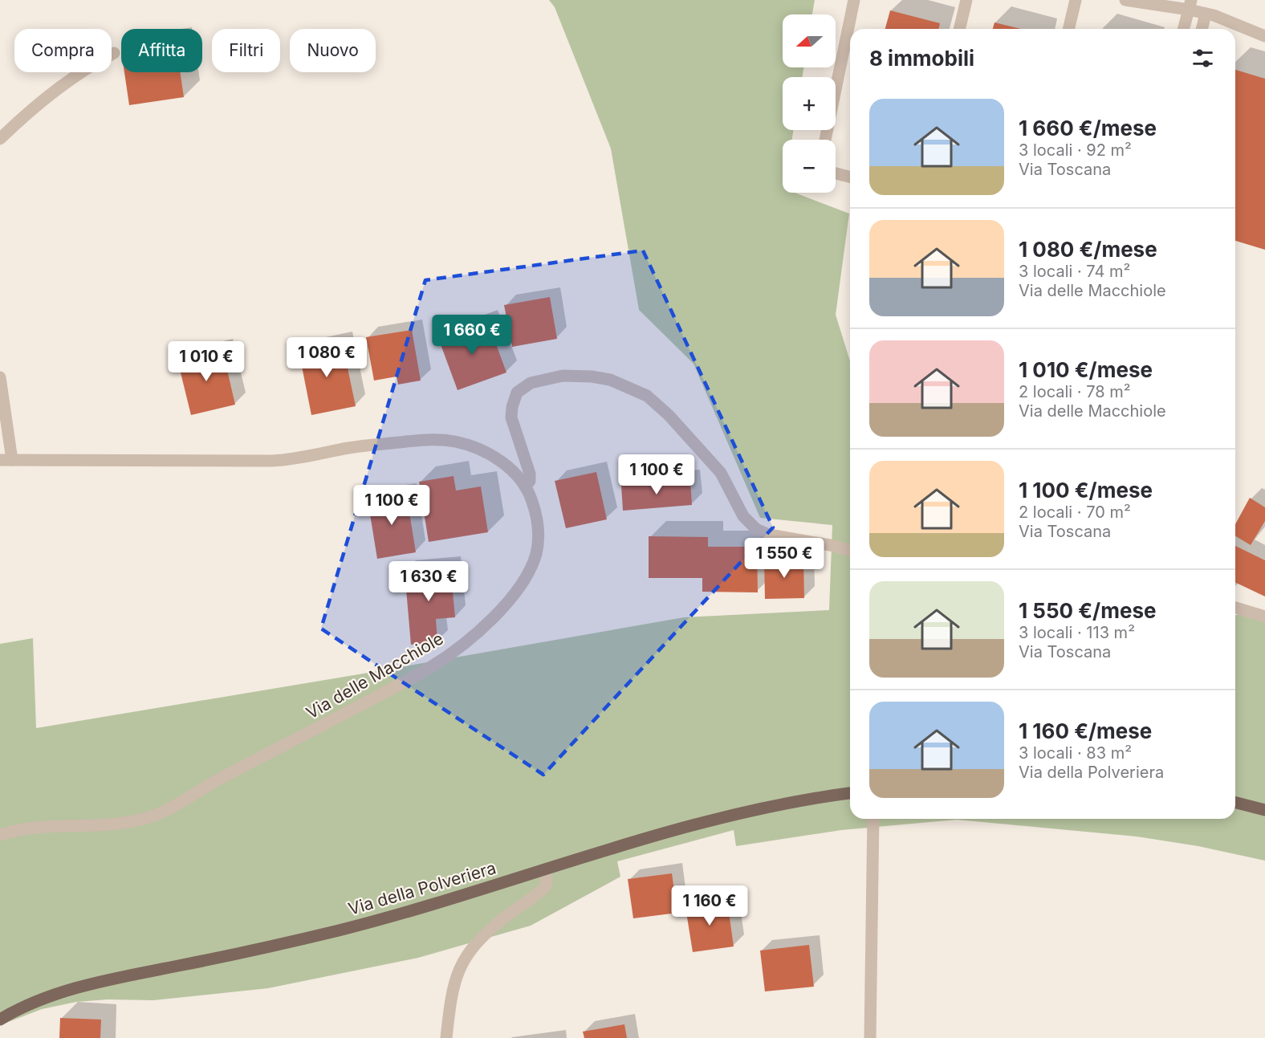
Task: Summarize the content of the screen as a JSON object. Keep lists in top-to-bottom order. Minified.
{"streets":{"main road":["Via della Polveriera"],"street":["Via delle Macchiole"]},"north":"left","page":{"map_buttons":["+","−"],"chip":["Compra","Affitta","Filtri","Nuovo"],"heading":"8 immobili","list":[{"name":"1 660 €/mese","note":"3 locali · 92 m² · Via Toscana"},{"name":"1 080 €/mese","note":"3 locali · 74 m² · Via delle Macchiole"},{"name":"1 010 €/mese","note":"2 locali · 78 m² · Via delle Macchiole"},{"name":"1 100 €/mese","note":"2 locali · 70 m² · Via Toscana"},{"name":"1 550 €/mese","note":"3 locali · 113 m² · Via Toscana"},{"name":"1 160 €/mese","note":"3 locali · 83 m² · Via della Polveriera"}],"price":["1 660 €","1 080 €","1 010 €","1 100 €","1 100 €","1 550 €","1 630 €","1 160 €"]}}
